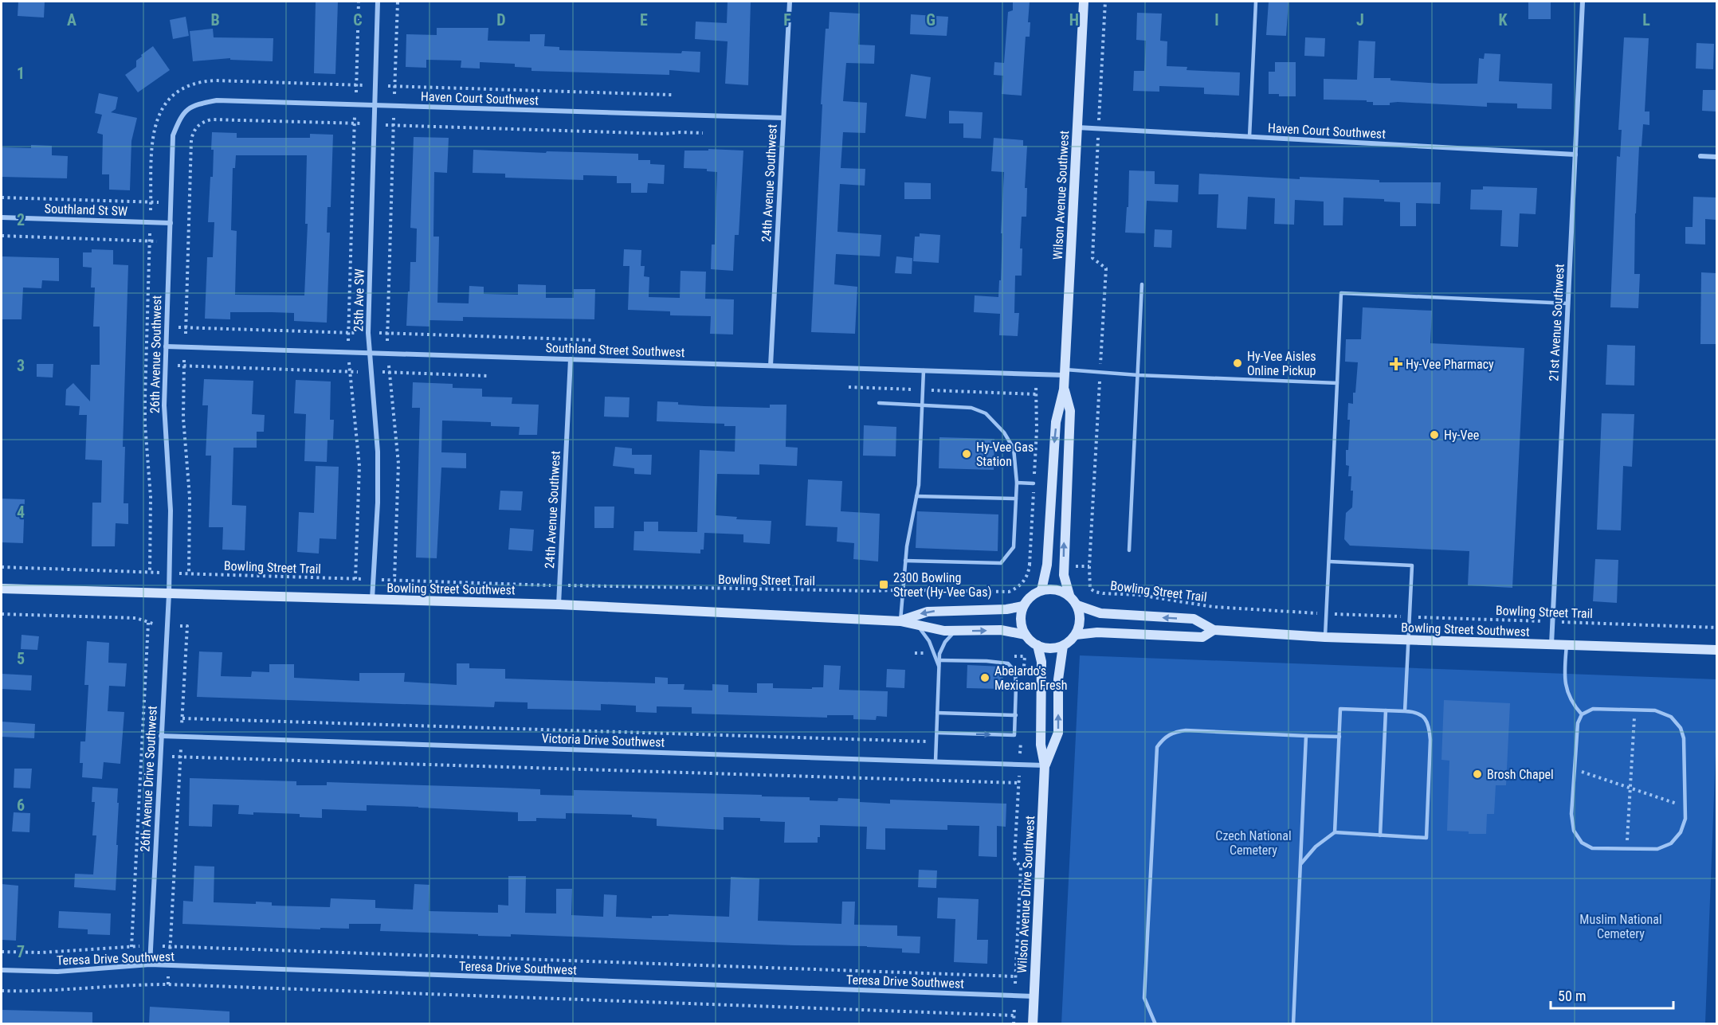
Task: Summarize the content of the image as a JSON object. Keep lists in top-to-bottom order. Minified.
{"streets":{"main road":["Wilson Avenue Southwest","Bowling Street Southwest","Wilson Avenue Drive Southwest"],"street":["Haven Court Southwest","24th Avenue Southwest","Southland St SW","25th Ave SW","21st Avenue Southwest","Southland Street Southwest","26th Avenue Southwest","Victoria Drive Southwest","26th Avenue Drive Southwest","Teresa Drive Southwest"],"path":["Bowling Street Trail"]},"crossings":[["Haven Court Southwest","24th Avenue Southwest"],["Haven Court Southwest","Wilson Avenue Southwest"],["Haven Court Southwest","25th Ave SW"],["Haven Court Southwest","21st Avenue Southwest"],["Haven Court Southwest","26th Avenue Southwest"],["24th Avenue Southwest","Southland Street Southwest"],["24th Avenue Southwest","Bowling Street Southwest"],["Wilson Avenue Southwest","Southland Street Southwest"],["Wilson Avenue Southwest","Bowling Street Southwest"],["Wilson Avenue Southwest","Wilson Avenue Drive Southwest"],["Southland St SW","26th Avenue Southwest"],["25th Ave SW","Southland Street Southwest"],["25th Ave SW","Bowling Street Southwest"],["21st Avenue Southwest","Bowling Street Trail"],["21st Avenue Southwest","Bowling Street Southwest"],["Southland Street Southwest","26th Avenue Southwest"],["26th Avenue Southwest","Bowling Street Southwest"],["26th Avenue Southwest","26th Avenue Drive Southwest"],["Bowling Street Southwest","26th Avenue Drive Southwest"],["Bowling Street Southwest","Wilson Avenue Drive Southwest"],["Victoria Drive Southwest","26th Avenue Drive Southwest"],["Victoria Drive Southwest","Wilson Avenue Drive Southwest"],["26th Avenue Drive Southwest","Teresa Drive Southwest"],["Wilson Avenue Drive Southwest","Teresa Drive Southwest"]],"parks":["Czech National Cemetery","Muslim National Cemetery"],"places":{"other":["Hy-Vee Aisles Online Pickup","Hy-Vee","Hy-Vee Gas Station","Abelardo's Mexican Fresh","Brosh Chapel"],"health":["Hy-Vee Pharmacy"],"transit":["2300 Bowling Street (Hy-Vee Gas)"]},"scale_bar":"50 m","grid":{"columns":["A","B","C","D","E","F","G","H","I","J","K","L"],"rows":["1","2","3","4","5","6","7"]}}
